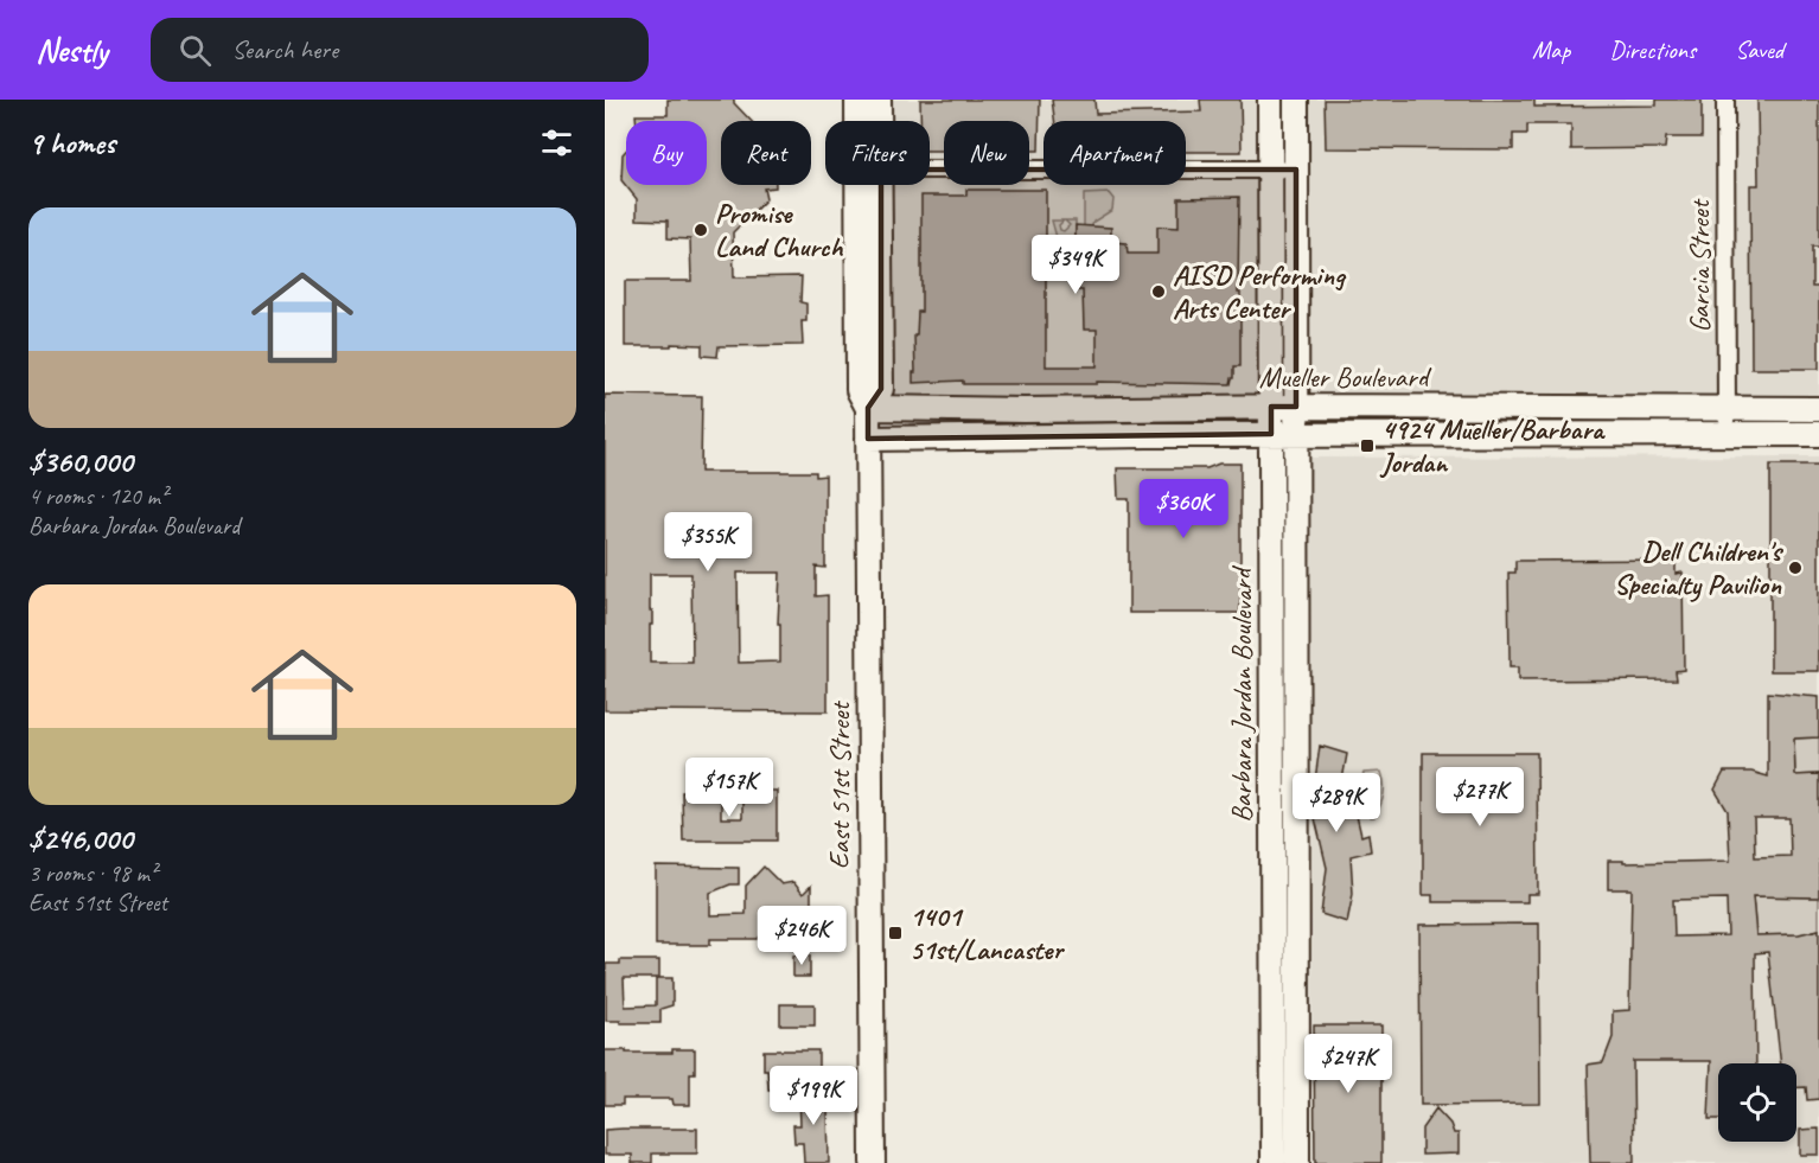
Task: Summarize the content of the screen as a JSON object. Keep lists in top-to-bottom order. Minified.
{"streets":{"street":["Garcia Street","Mueller Boulevard","Barbara Jordan Boulevard","East 51st Street"]},"crossings":[["Garcia Street","Mueller Boulevard"],["Mueller Boulevard","Barbara Jordan Boulevard"],["Mueller Boulevard","East 51st Street"]],"places":{"other":["Promise Land Church","AISD Performing Arts Center","Dell Children's Specialty Pavilion"],"transit":["4924 Mueller/Barbara Jordan","1401 51st/Lancaster"]},"page":{"header":"Nestly","search":"Search here","nav":["Map","Directions","Saved"],"heading":"9 homes","chip":["Buy","Rent","Filters","New","Apartment"],"list":[{"name":"$360,000","note":"4 rooms · 120 m² · Barbara Jordan Boulevard"},{"name":"$246,000","note":"3 rooms · 98 m² · East 51st Street"}],"price":["$349K","$360K","$355K","$157K","$277K","$289K","$246K","$247K","$199K"]}}
